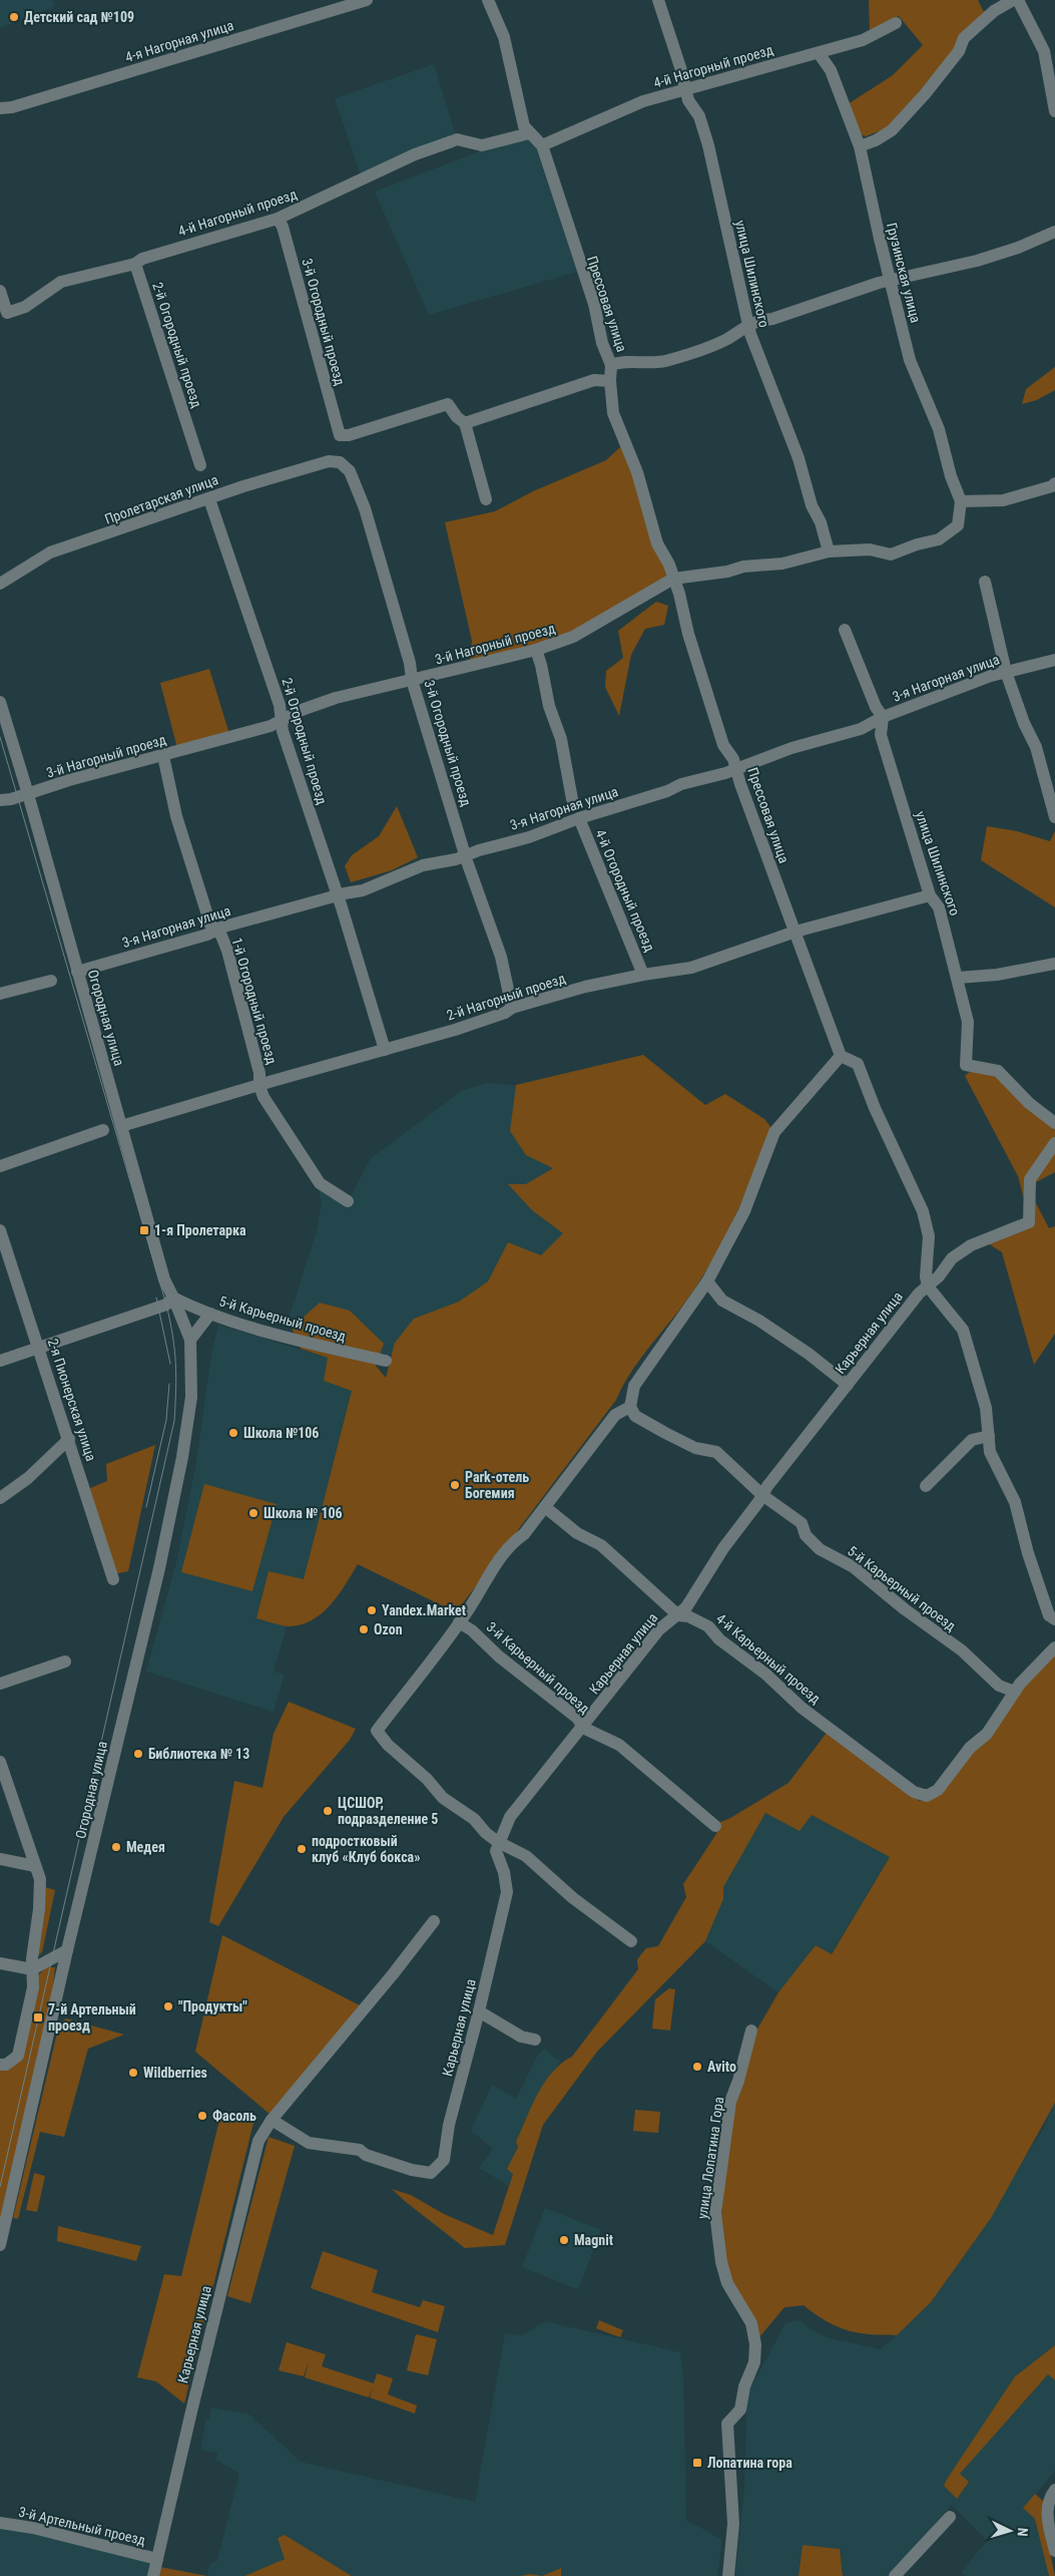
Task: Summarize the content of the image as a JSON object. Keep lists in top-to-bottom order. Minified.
{"streets":{"street":["4-я Нагорная улица","4-й Нагорный проезд","Грузинская улица","улица Шилинского","Прессовая улица","3-й Огородный проезд","2-й Огородный проезд","Пролетарская улица","3-й Нагорный проезд","3-я Нагорная улица","4-й Огородный проезд","2-й Нагорный проезд","1-й Огородный проезд","Огородная улица","5-й Карьерный проезд","Карьерная улица","2-я Пионерская улица","4-й Карьерный проезд","3-й Карьерный проезд","улица Лопатина Гора","3-й Артельный проезд"]},"crossings":[["4-й Нагорный проезд","Грузинская улица"],["4-й Нагорный проезд","улица Шилинского"],["4-й Нагорный проезд","Прессовая улица"],["4-й Нагорный проезд","3-й Огородный проезд"],["4-й Нагорный проезд","2-й Огородный проезд"],["Грузинская улица","3-й Нагорный проезд"],["улица Шилинского","3-й Нагорный проезд"],["улица Шилинского","3-я Нагорная улица"],["улица Шилинского","2-й Нагорный проезд"],["Прессовая улица","3-й Нагорный проезд"],["Прессовая улица","3-я Нагорная улица"],["Прессовая улица","2-й Нагорный проезд"],["3-й Огородный проезд","Пролетарская улица"],["3-й Огородный проезд","3-й Нагорный проезд"],["3-й Огородный проезд","3-я Нагорная улица"],["3-й Огородный проезд","2-й Нагорный проезд"],["2-й Огородный проезд","Пролетарская улица"],["2-й Огородный проезд","3-й Нагорный проезд"],["2-й Огородный проезд","3-я Нагорная улица"],["2-й Огородный проезд","2-й Нагорный проезд"],["3-й Нагорный проезд","1-й Огородный проезд"],["3-й Нагорный проезд","Огородная улица"],["3-я Нагорная улица","4-й Огородный проезд"],["3-я Нагорная улица","1-й Огородный проезд"],["3-я Нагорная улица","Огородная улица"],["4-й Огородный проезд","2-й Нагорный проезд"],["2-й Нагорный проезд","1-й Огородный проезд"],["2-й Нагорный проезд","Огородная улица"],["Огородная улица","5-й Карьерный проезд"],["5-й Карьерный проезд","Карьерная улица"],["5-й Карьерный проезд","4-й Карьерный проезд"],["Карьерная улица","4-й Карьерный проезд"],["Карьерная улица","3-й Карьерный проезд"],["Карьерная улица","3-й Артельный проезд"]],"places":{"other":["Детский сад №109","Школа №106","Park-отель Богемия","Школа № 106","Yandex.Market","Ozon","Библиотека № 13","ЦСШОР, подразделение 5","Медея","подростковый клуб «Клуб бокса»","\"Продукты\"","Avito","Wildberries","Фасоль","Magnit"],"transit":["1-я Пролетарка","7-й Артельный проезд","Лопатина гора"]},"north":"right"}
